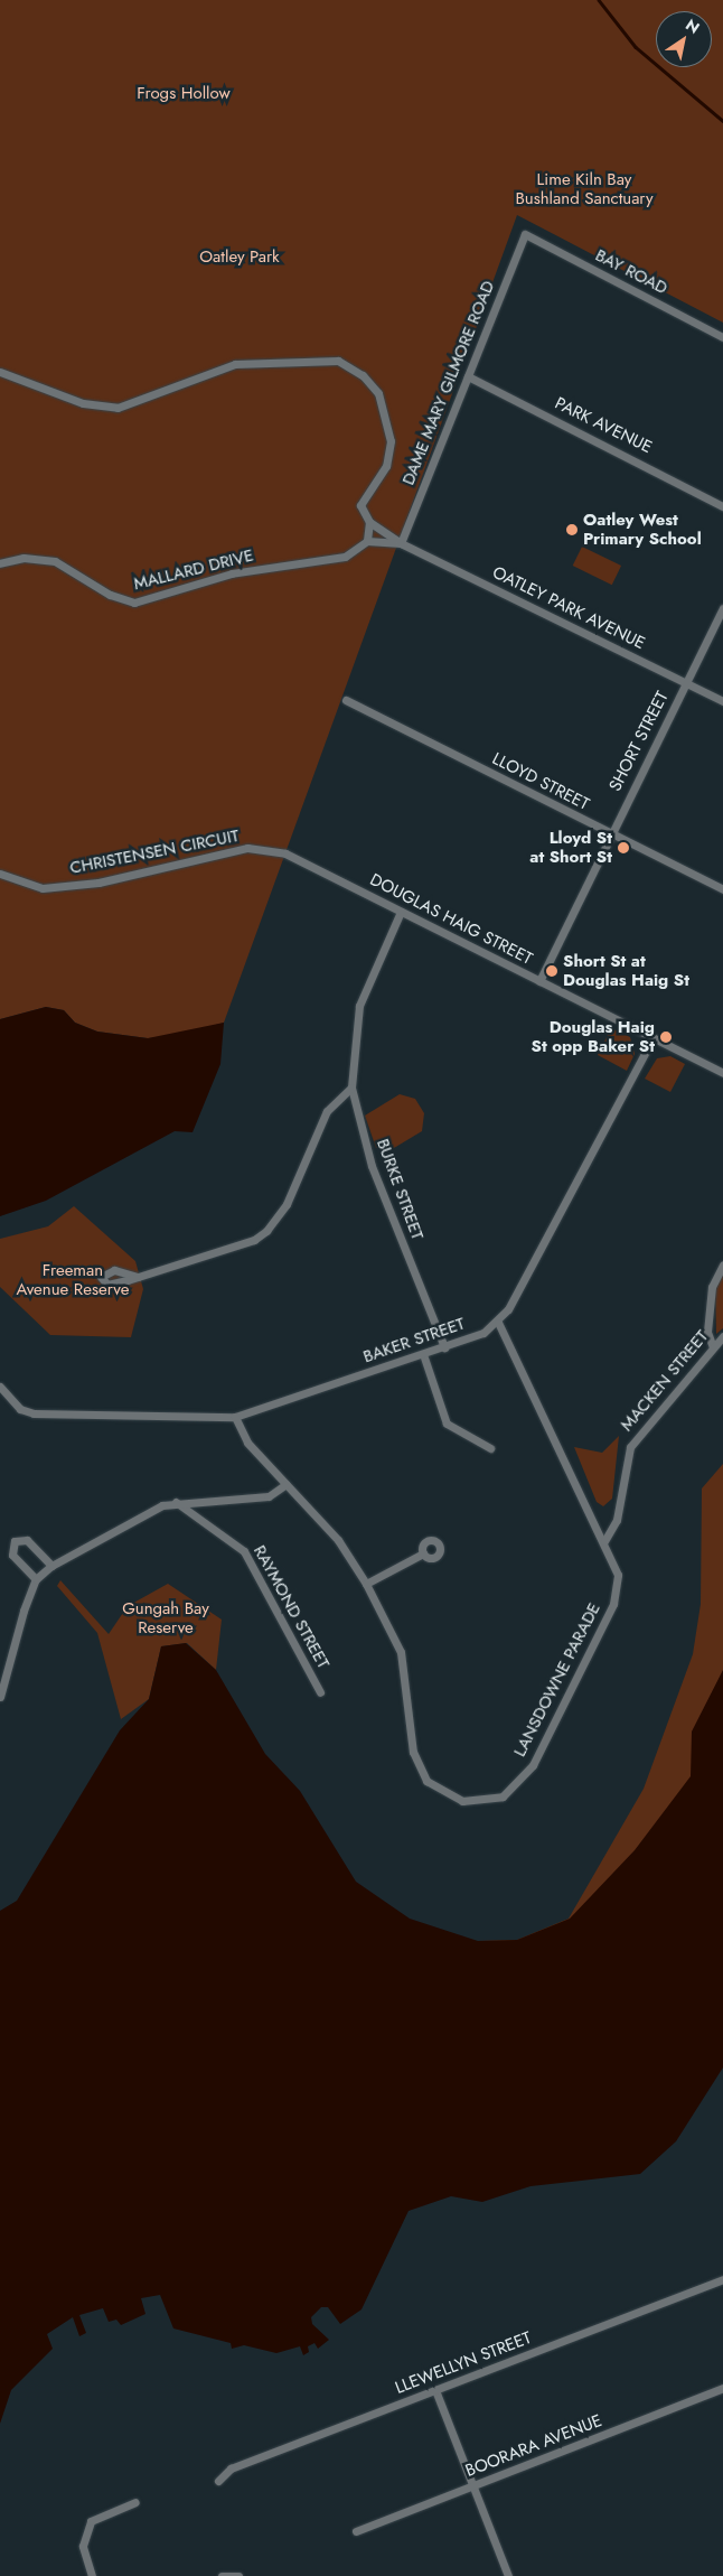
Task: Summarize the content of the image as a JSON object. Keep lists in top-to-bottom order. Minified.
{"streets":{"street":["BAY ROAD","DAME MARY GILMORE ROAD","PARK AVENUE","MALLARD DRIVE","OATLEY PARK AVENUE","SHORT STREET","LLOYD STREET","CHRISTENSEN CIRCUIT","DOUGLAS HAIG STREET","BURKE STREET","BAKER STREET","MACKEN STREET","RAYMOND STREET","LANSDOWNE PARADE","LLEWELLYN STREET","BOORARA AVENUE"]},"crossings":[["BAY ROAD","DAME MARY GILMORE ROAD"],["DAME MARY GILMORE ROAD","PARK AVENUE"],["DAME MARY GILMORE ROAD","OATLEY PARK AVENUE"],["OATLEY PARK AVENUE","SHORT STREET"],["SHORT STREET","LLOYD STREET"],["SHORT STREET","DOUGLAS HAIG STREET"],["CHRISTENSEN CIRCUIT","DOUGLAS HAIG STREET"],["DOUGLAS HAIG STREET","BURKE STREET"],["BURKE STREET","BAKER STREET"],["BAKER STREET","LANSDOWNE PARADE"],["MACKEN STREET","LANSDOWNE PARADE"]],"parks":["Frogs Hollow","Lime Kiln Bay Bushland Sanctuary","Oatley Park","Freeman Avenue Reserve","Gungah Bay Reserve"],"places":["Oatley West Primary School","Lloyd St at Short St","Short St at Douglas Haig St","Douglas Haig St opp Baker St"],"north":"top right"}
